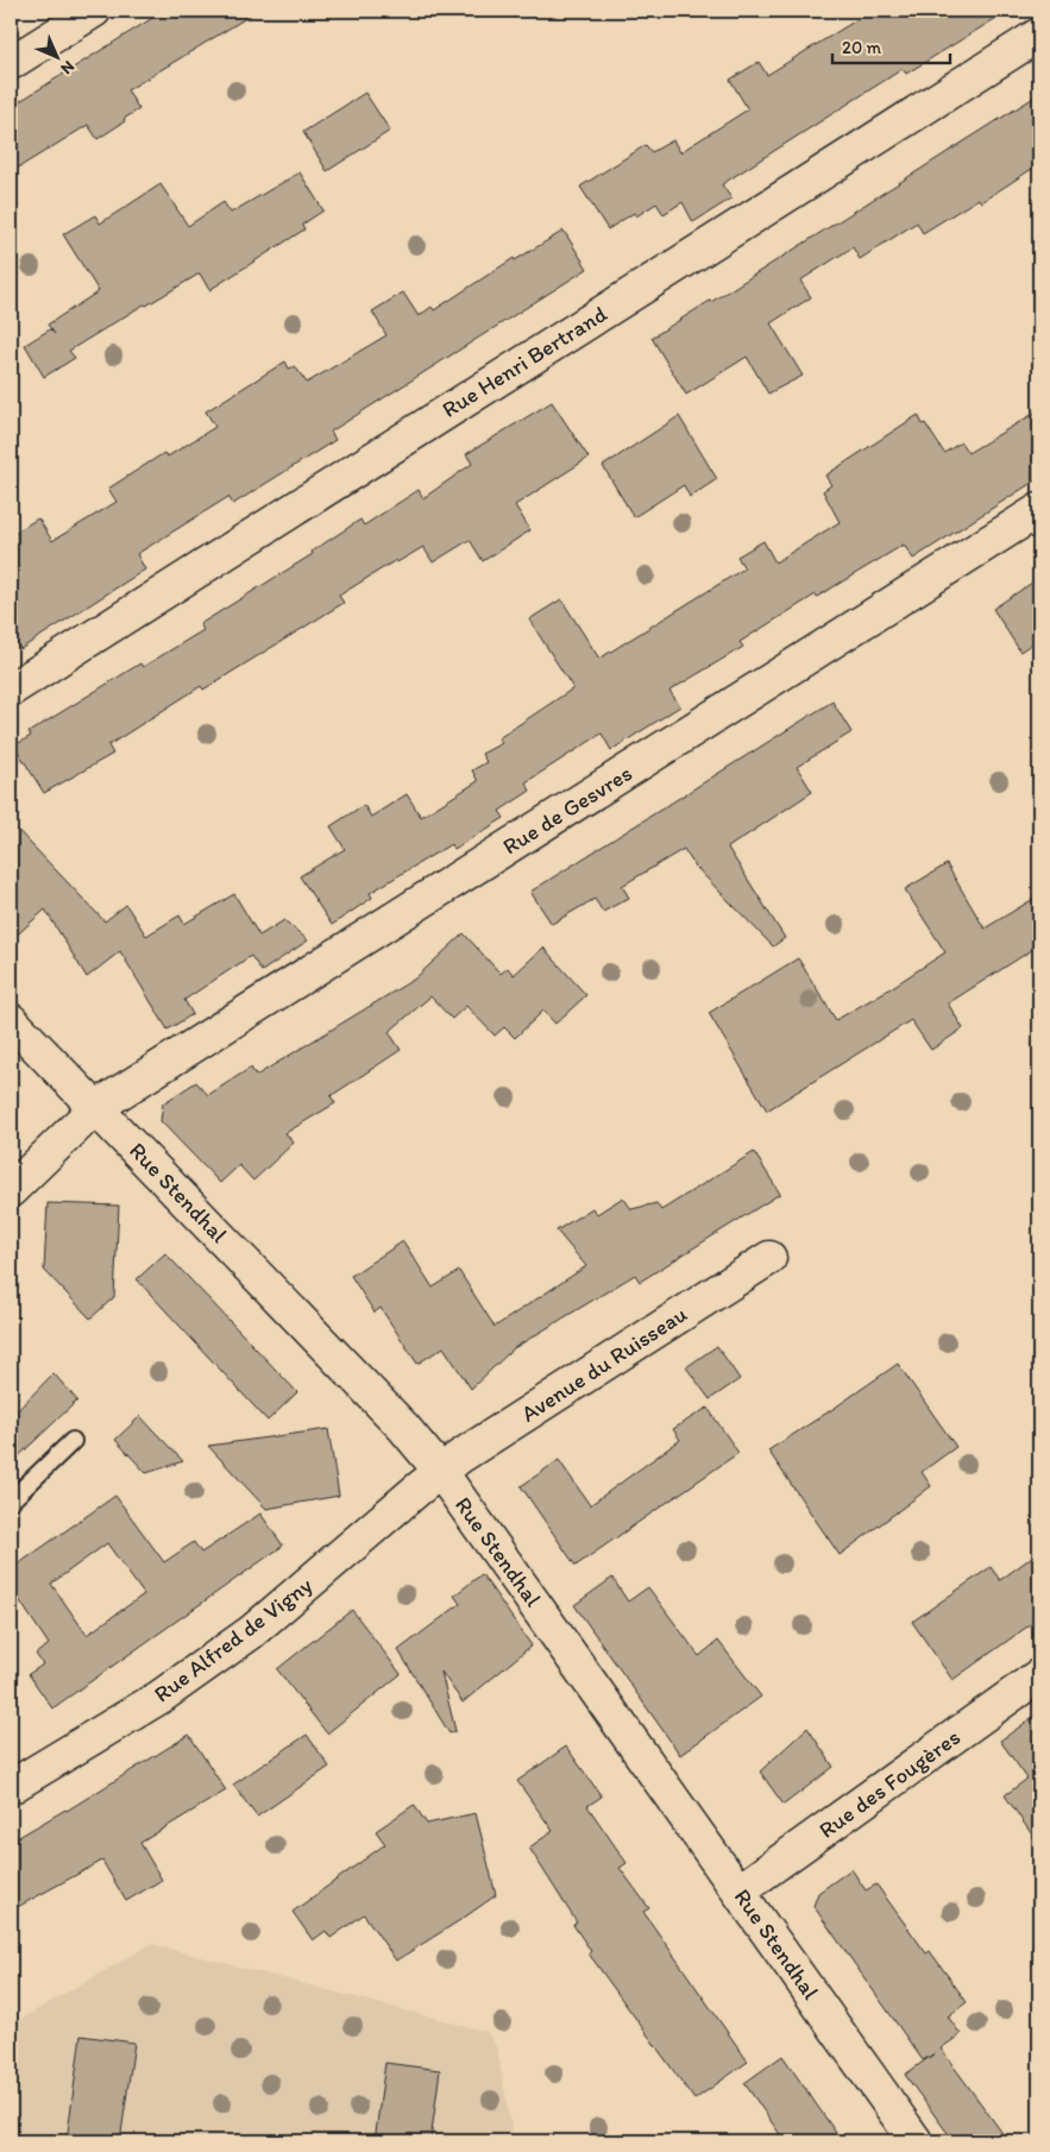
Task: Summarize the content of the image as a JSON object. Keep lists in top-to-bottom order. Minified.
{"streets":{"street":["Rue Henri Bertrand","Rue de Gesvres","Rue Stendhal","Avenue du Ruisseau","Rue Alfred de Vigny","Rue des Fougères"]},"crossings":[["Rue de Gesvres","Rue Stendhal"],["Rue Stendhal","Avenue du Ruisseau"],["Rue Stendhal","Rue Alfred de Vigny"],["Rue Stendhal","Rue des Fougères"],["Avenue du Ruisseau","Rue Alfred de Vigny"]],"scale_bar":"20 m","north":"bottom right"}
